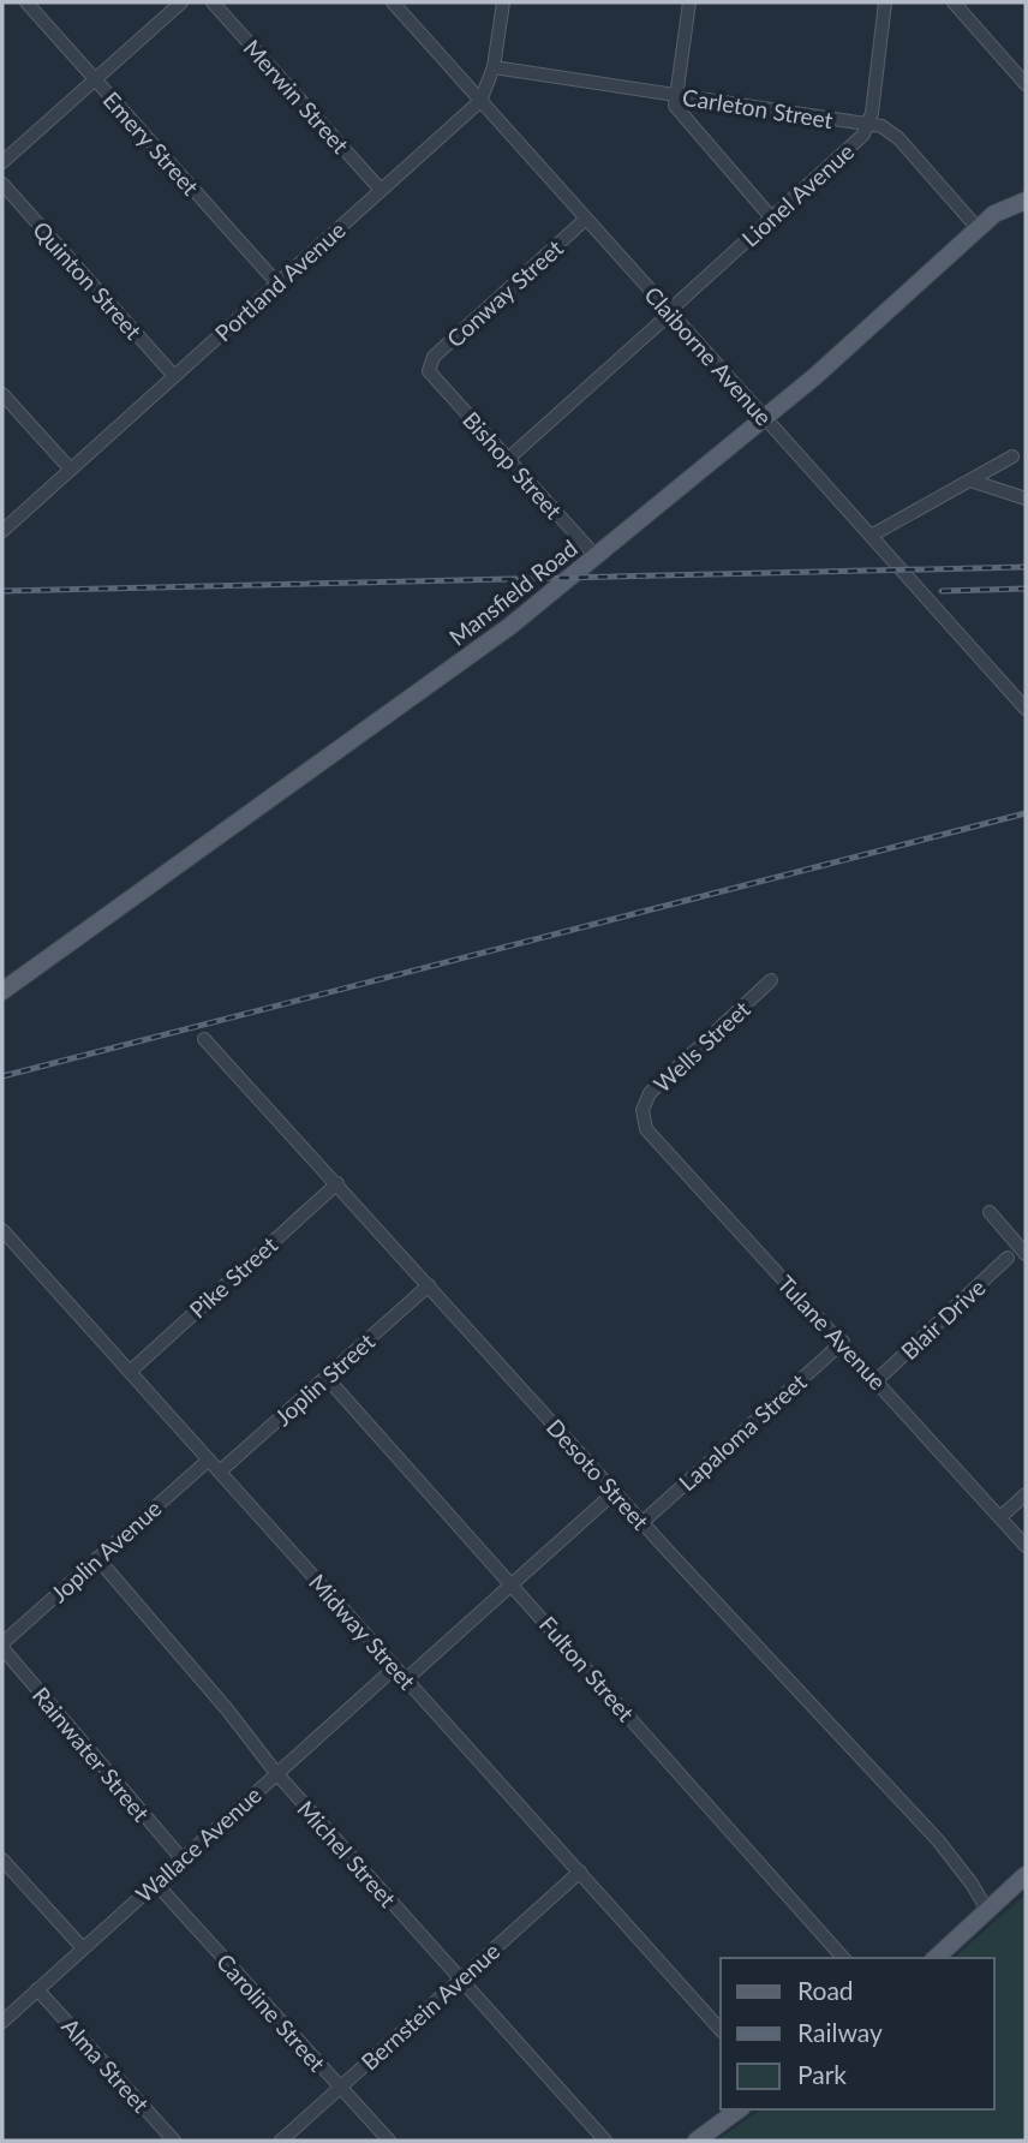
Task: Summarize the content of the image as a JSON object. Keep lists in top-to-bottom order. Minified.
{"streets":{"main road":["Mansfield Road"],"street":["Merwin Street","Carleton Street","Emery Street","Lionel Avenue","Quinton Street","Portland Avenue","Conway Street","Claiborne Avenue","Bishop Street","Wells Street","Pike Street","Blair Drive","Tulane Avenue","Joplin Street","Lapaloma Street","Desoto Street","Joplin Avenue","Midway Street","Fulton Street","Rainwater Street","Wallace Avenue","Michel Street","Bernstein Avenue","Caroline Street","Alma Street"]},"crossings":[["Merwin Street","Portland Avenue"],["Carleton Street","Lionel Avenue"],["Carleton Street","Portland Avenue"],["Carleton Street","Mansfield Road"],["Emery Street","Portland Avenue"],["Lionel Avenue","Claiborne Avenue"],["Lionel Avenue","Bishop Street"],["Quinton Street","Portland Avenue"],["Portland Avenue","Claiborne Avenue"],["Conway Street","Claiborne Avenue"],["Conway Street","Bishop Street"],["Claiborne Avenue","Mansfield Road"],["Bishop Street","Mansfield Road"],["Wells Street","Tulane Avenue"],["Pike Street","Desoto Street"],["Pike Street","Midway Street"],["Blair Drive","Tulane Avenue"],["Tulane Avenue","Lapaloma Street"],["Joplin Street","Desoto Street"],["Joplin Street","Midway Street"],["Joplin Street","Fulton Street"],["Lapaloma Street","Desoto Street"],["Joplin Avenue","Midway Street"],["Joplin Avenue","Rainwater Street"],["Joplin Avenue","Michel Street"],["Midway Street","Wallace Avenue"],["Midway Street","Bernstein Avenue"],["Rainwater Street","Wallace Avenue"],["Wallace Avenue","Michel Street"],["Wallace Avenue","Caroline Street"],["Wallace Avenue","Alma Street"],["Michel Street","Bernstein Avenue"],["Bernstein Avenue","Caroline Street"]],"legend":["Road","Railway","Park"]}
